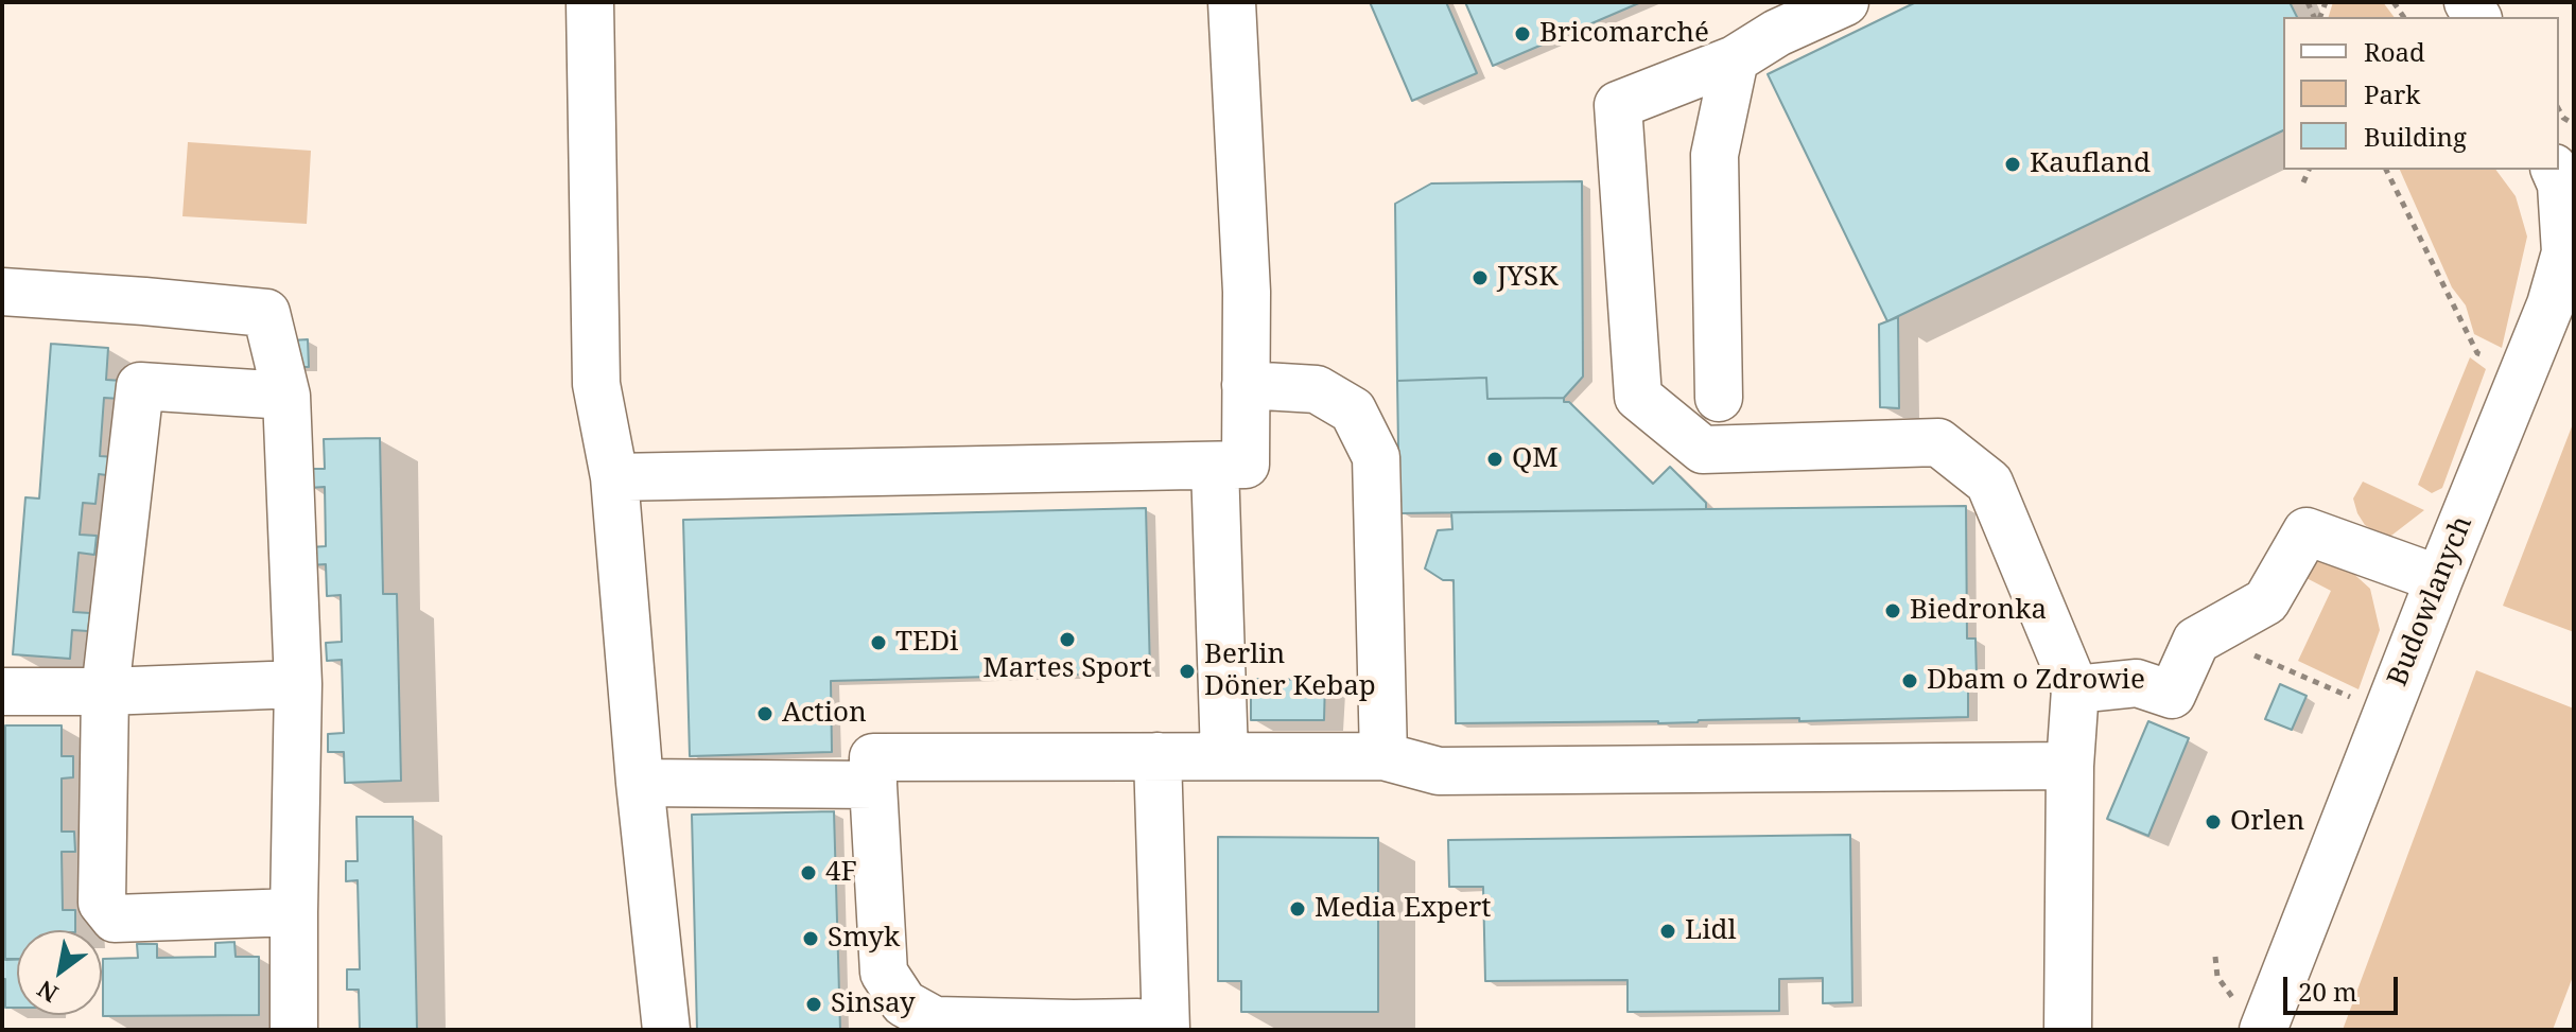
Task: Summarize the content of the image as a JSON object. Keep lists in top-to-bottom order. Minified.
{"streets":{"street":["Budowlanych"]},"places":["Bricomarché","Kaufland","JYSK","QM","Biedronka","Martes Sport","TEDi","Berlin Döner Kebap","Dbam o Zdrowie","Action","Orlen","4F","Media Expert","Lidl","Smyk","Sinsay"],"legend":["Road","Park","Building"],"scale_bar":"20 m","north":"bottom left"}
